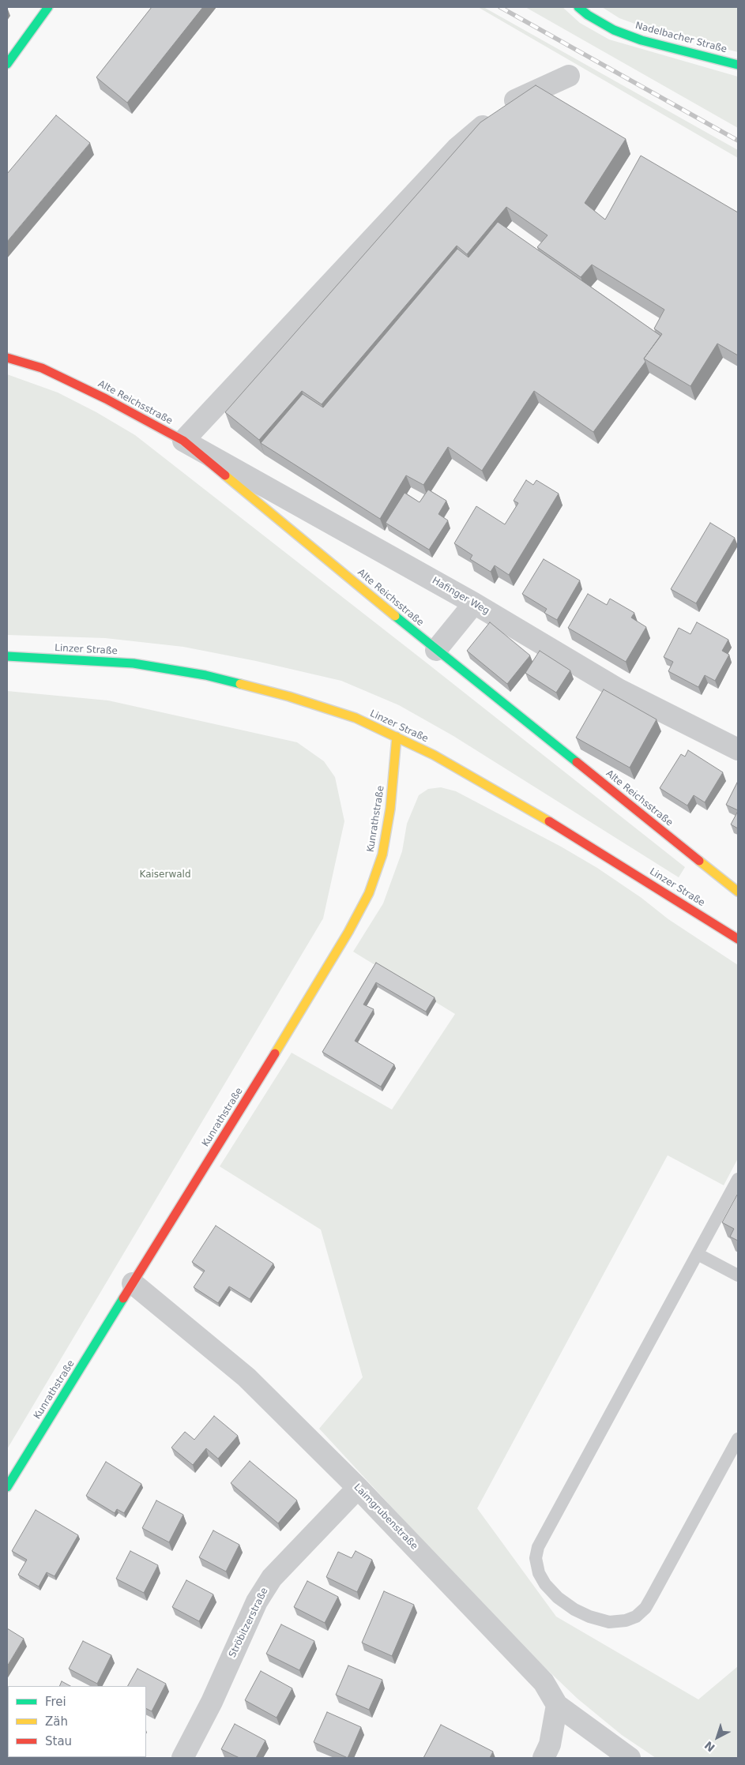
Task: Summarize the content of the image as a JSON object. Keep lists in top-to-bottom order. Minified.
{"streets":{"street":["Nadelbacher Straße","Alte Reichsstraße","Hafinger Weg","Linzer Straße","Kunrathstraße","Laimgrubenstraße","Ströbitzerstraße"]},"crossings":[["Alte Reichsstraße","Hafinger Weg"],["Linzer Straße","Kunrathstraße"],["Kunrathstraße","Laimgrubenstraße"],["Laimgrubenstraße","Ströbitzerstraße"]],"parks":["Kaiserwald"],"legend":["Frei","Zäh","Stau"],"north":"bottom left"}
